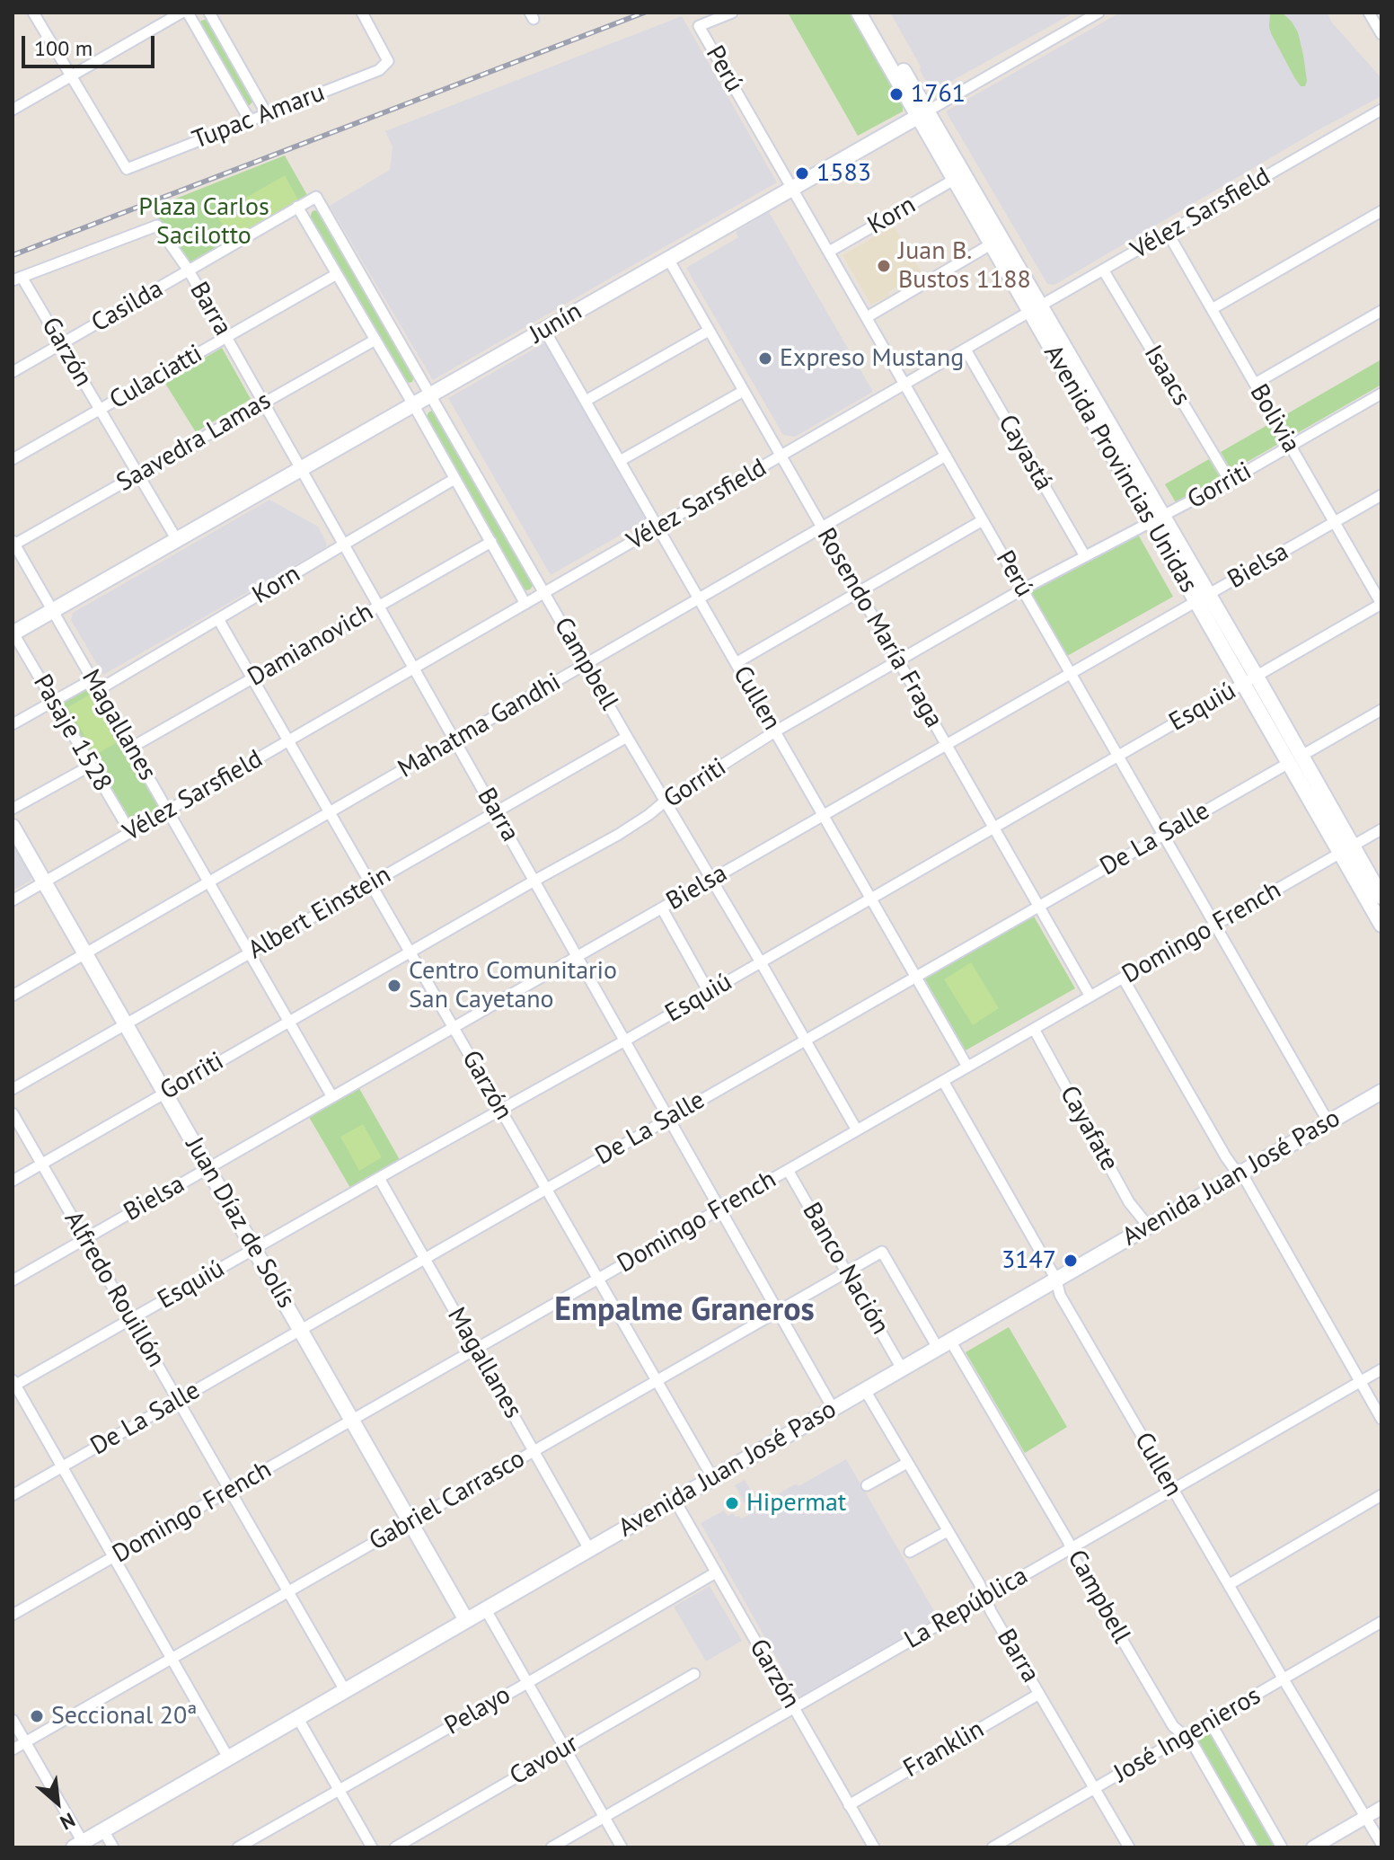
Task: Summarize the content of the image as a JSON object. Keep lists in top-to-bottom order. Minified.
{"streets":{"main road":["Junín","Avenida Provincias Unidas","Avenida Juan José Paso","Juan Díaz de Solís"],"street":["Perú","Tupac Amaru","Vélez Sarsfield","Korn","Casilda","Barra","Garzón","Isaacs","Culaciatti","Bolivia","Saavedra Lamas","Cayastá","Gorriti","Bielsa","Rosendo María Fraga","Damianovich","Campbell","Cullen","Esquiú","Magallanes","Mahatma Gandhi","Pasaje 1528","De La Salle","Albert Einstein","Domingo French","Cayafate","Banco Nación","Alfredo Rouillón","Gabriel Carrasco","La República","Pelayo","José Ingenieros","Franklin","Cavour"]},"crossings":[["Perú","Vélez Sarsfield"],["Perú","Korn"],["Perú","Junín"],["Perú","Gorriti"],["Perú","Bielsa"],["Perú","Esquiú"],["Perú","Mahatma Gandhi"],["Perú","De La Salle"],["Perú","Domingo French"],["Perú","Avenida Juan José Paso"],["Vélez Sarsfield","Barra"],["Vélez Sarsfield","Garzón"],["Vélez Sarsfield","Isaacs"],["Vélez Sarsfield","Bolivia"],["Vélez Sarsfield","Cayastá"],["Vélez Sarsfield","Avenida Provincias Unidas"],["Vélez Sarsfield","Rosendo María Fraga"],["Vélez Sarsfield","Campbell"],["Vélez Sarsfield","Cullen"],["Vélez Sarsfield","Magallanes"],["Vélez Sarsfield","Pasaje 1528"],["Vélez Sarsfield","Juan Díaz de Solís"],["Korn","Barra"],["Korn","Garzón"],["Korn","Avenida Provincias Unidas"],["Korn","Campbell"],["Korn","Magallanes"],["Casilda","Barra"],["Casilda","Garzón"],["Casilda","Campbell"],["Barra","Junín"],["Barra","Garzón"],["Barra","Culaciatti"],["Barra","Saavedra Lamas"],["Barra","Gorriti"],["Barra","Bielsa"],["Barra","Damianovich"],["Barra","Esquiú"],["Barra","Mahatma Gandhi"],["Barra","De La Salle"],["Barra","Albert Einstein"],["Barra","Domingo French"],["Barra","Avenida Juan José Paso"],["Barra","Gabriel Carrasco"],["Barra","La República"],["Barra","José Ingenieros"],["Barra","Franklin"],["Junín","Garzón"],["Junín","Avenida Provincias Unidas"],["Junín","Rosendo María Fraga"],["Junín","Campbell"],["Junín","Cullen"],["Junín","Magallanes"],["Junín","Pasaje 1528"],["Garzón","Culaciatti"],["Garzón","Saavedra Lamas"],["Garzón","Gorriti"],["Garzón","Bielsa"],["Garzón","Damianovich"],["Garzón","Esquiú"],["Garzón","Mahatma Gandhi"],["Garzón","De La Salle"],["Garzón","Albert Einstein"],["Garzón","Domingo French"],["Garzón","Avenida Juan José Paso"],["Garzón","Gabriel Carrasco"],["Garzón","La República"],["Garzón","Pelayo"],["Garzón","Franklin"],["Isaacs","Gorriti"],["Culaciatti","Campbell"],["Bolivia","Gorriti"],["Bolivia","Bielsa"],["Bolivia","Esquiú"],["Saavedra Lamas","Campbell"],["Saavedra Lamas","Magallanes"],["Cayastá","Gorriti"],["Avenida Provincias Unidas","Gorriti"],["Avenida Provincias Unidas","Bielsa"],["Avenida Provincias Unidas","Esquiú"],["Avenida Provincias Unidas","De La Salle"],["Avenida Provincias Unidas","Domingo French"],["Gorriti","Rosendo María Fraga"],["Gorriti","Campbell"],["Gorriti","Cullen"],["Gorriti","Magallanes"],["Gorriti","Juan Díaz de Solís"],["Gorriti","Alfredo Rouillón"],["Bielsa","Rosendo María Fraga"],["Bielsa","Campbell"],["Bielsa","Cullen"],["Bielsa","Magallanes"],["Bielsa","Juan Díaz de Solís"],["Bielsa","Alfredo Rouillón"],["Rosendo María Fraga","Esquiú"],["Rosendo María Fraga","Mahatma Gandhi"],["Rosendo María Fraga","De La Salle"],["Rosendo María Fraga","Domingo French"],["Damianovich","Campbell"],["Damianovich","Magallanes"],["Campbell","Esquiú"],["Campbell","Mahatma Gandhi"],["Campbell","De La Salle"],["Campbell","Albert Einstein"],["Campbell","Domingo French"],["Campbell","Avenida Juan José Paso"],["Campbell","Gabriel Carrasco"],["Campbell","La República"],["Campbell","José Ingenieros"],["Cullen","Esquiú"],["Cullen","Mahatma Gandhi"],["Cullen","De La Salle"],["Cullen","Domingo French"],["Cullen","Avenida Juan José Paso"],["Cullen","La República"],["Cullen","José Ingenieros"],["Esquiú","Magallanes"],["Esquiú","Juan Díaz de Solís"],["Esquiú","Alfredo Rouillón"],["Magallanes","Mahatma Gandhi"],["Magallanes","De La Salle"],["Magallanes","Albert Einstein"],["Magallanes","Domingo French"],["Magallanes","Avenida Juan José Paso"],["Magallanes","Gabriel Carrasco"],["Mahatma Gandhi","Juan Díaz de Solís"],["De La Salle","Juan Díaz de Solís"],["De La Salle","Alfredo Rouillón"],["Albert Einstein","Juan Díaz de Solís"],["Domingo French","Cayafate"],["Domingo French","Juan Díaz de Solís"],["Domingo French","Banco Nación"],["Domingo French","Alfredo Rouillón"],["Cayafate","Avenida Juan José Paso"],["Avenida Juan José Paso","Juan Díaz de Solís"],["Avenida Juan José Paso","Banco Nación"],["Avenida Juan José Paso","Alfredo Rouillón"],["Juan Díaz de Solís","Gabriel Carrasco"],["Banco Nación","Gabriel Carrasco"],["Alfredo Rouillón","Gabriel Carrasco"]],"districts":["Empalme Graneros"],"parks":["Plaza Carlos Sacilotto"],"places":["1761","1583","Juan B. Bustos 1188","Expreso Mustang","Centro Comunitario San Cayetano","3147","Hipermat","Seccional 20ª"],"scale_bar":"100 m","north":"bottom right"}
